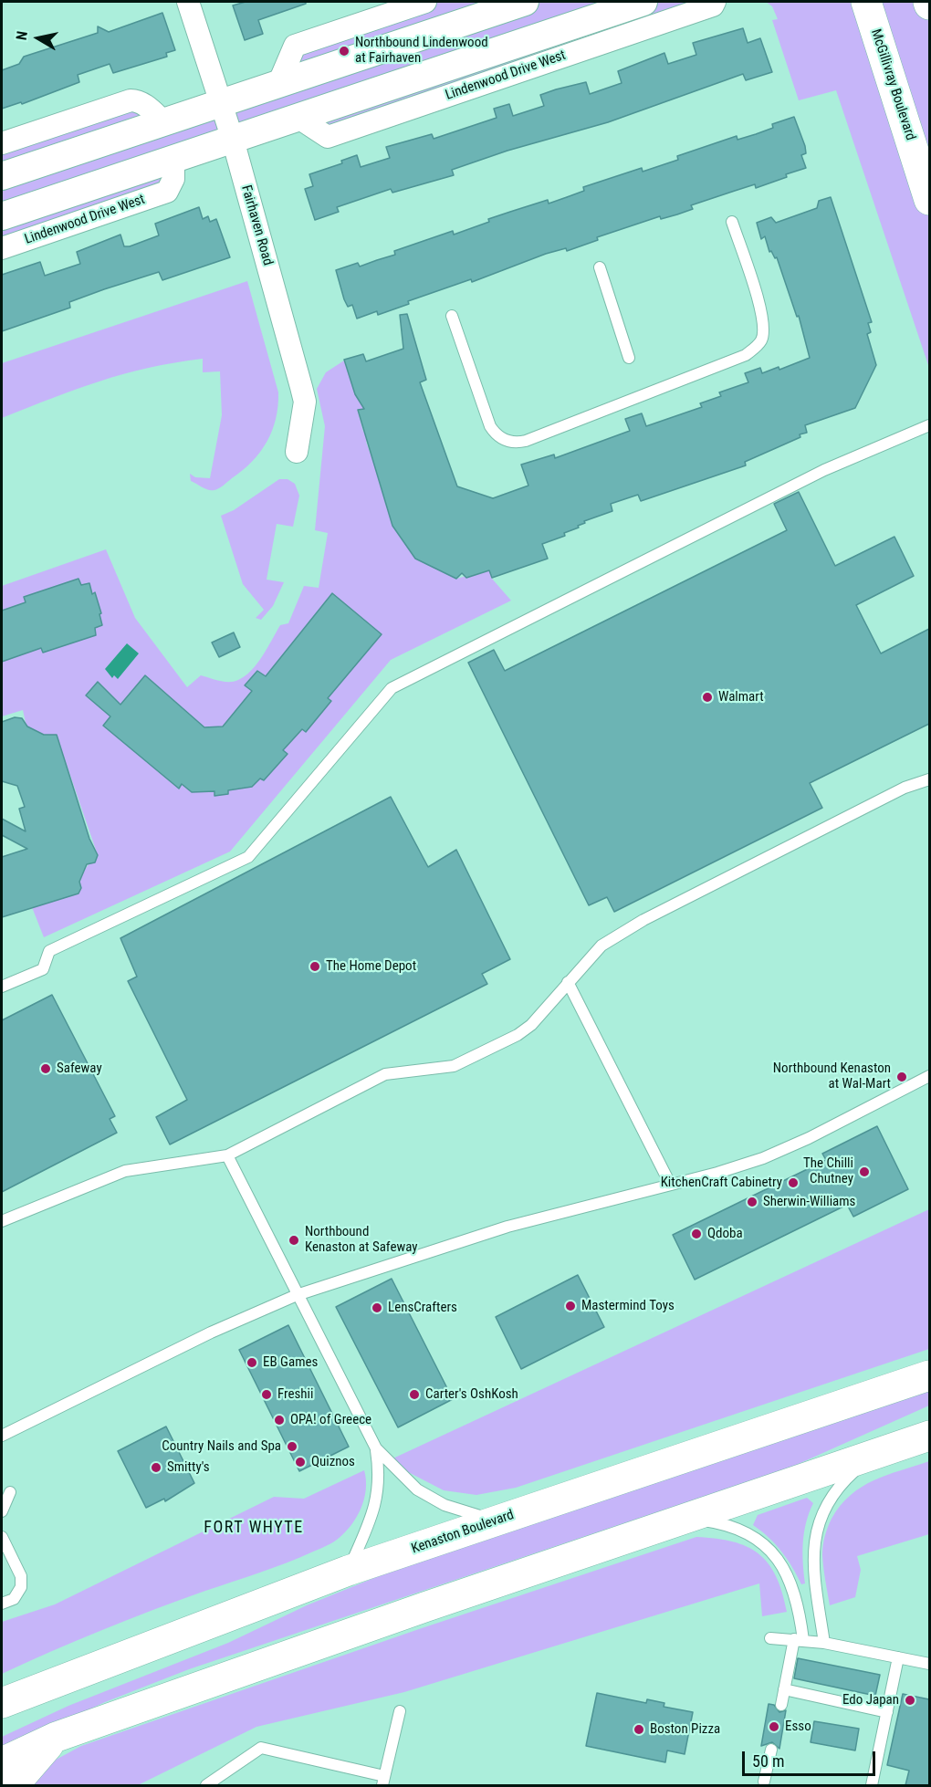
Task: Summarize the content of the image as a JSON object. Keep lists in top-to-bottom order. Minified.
{"streets":{"main road":["McGillivray Boulevard","Kenaston Boulevard"],"street":["Lindenwood Drive West","Fairhaven Road"]},"crossings":[["Lindenwood Drive West","Fairhaven Road"]],"districts":["FORT WHYTE"],"places":["Northbound Lindenwood at Fairhaven","Walmart","The Home Depot","Safeway","Northbound Kenaston at Wal-Mart","The Chilli Chutney","KitchenCraft Cabinetry","Sherwin-Williams","Qdoba","Northbound Kenaston at Safeway","Mastermind Toys","LensCrafters","EB Games","Freshii","Carter's OshKosh","OPA! of Greece","Country Nails and Spa","Quiznos","Smitty's","Edo Japan","Esso","Boston Pizza"],"scale_bar":"50 m","north":"left"}
